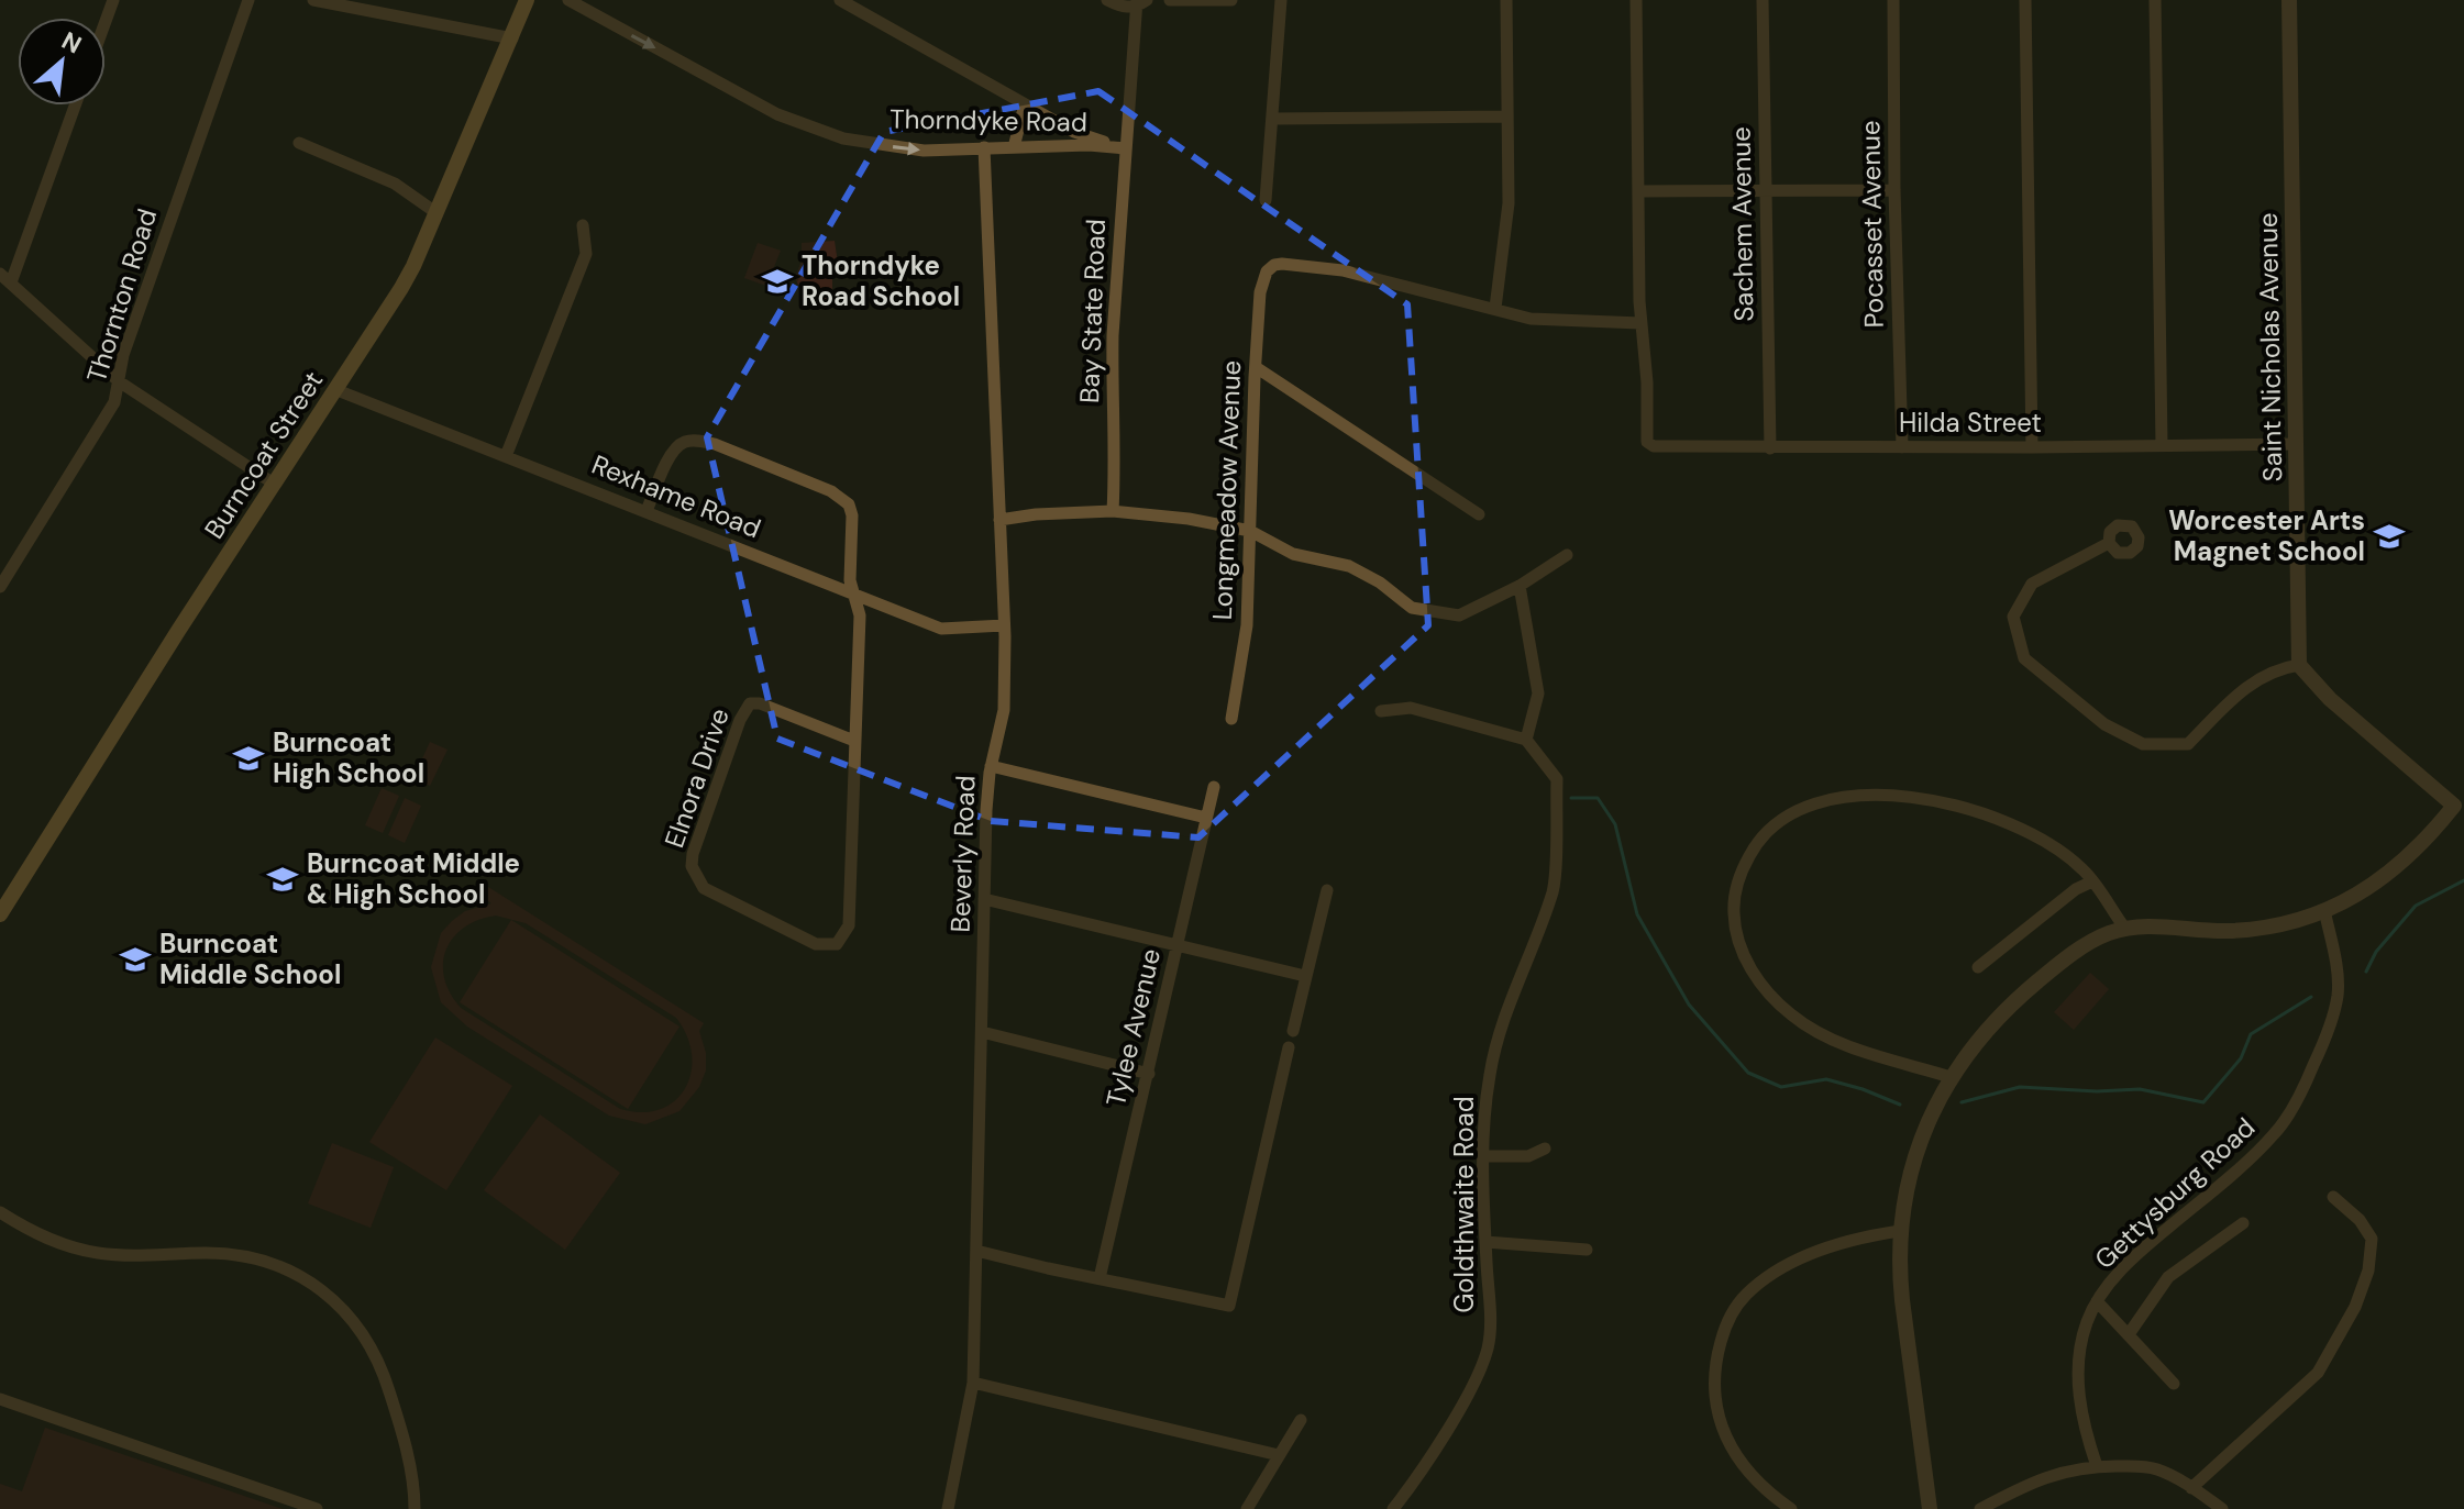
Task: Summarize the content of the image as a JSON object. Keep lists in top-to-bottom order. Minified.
{"streets":{"main road":["Burncoat Street"],"street":["Thorndyke Road","Sachem Avenue","Pocasset Avenue","Thornton Road","Bay State Road","Saint Nicholas Avenue","Hilda Street","Longmeadow Avenue","Rexhame Road","Elnora Drive","Beverly Road","Tylee Avenue","Gettysburg Road","Goldthwaite Road"]},"crossings":[["Thorndyke Road","Bay State Road"],["Thorndyke Road","Beverly Road"],["Sachem Avenue","Hilda Street"],["Pocasset Avenue","Hilda Street"],["Saint Nicholas Avenue","Hilda Street"],["Burncoat Street","Rexhame Road"],["Rexhame Road","Elnora Drive"],["Rexhame Road","Beverly Road"]],"one_way":["Thorndyke Road"],"places":{"school or university":["Thorndyke Road School","Worcester Arts Magnet School","Burncoat High School","Burncoat Middle & High School","Burncoat Middle School"]},"north":"top right"}
